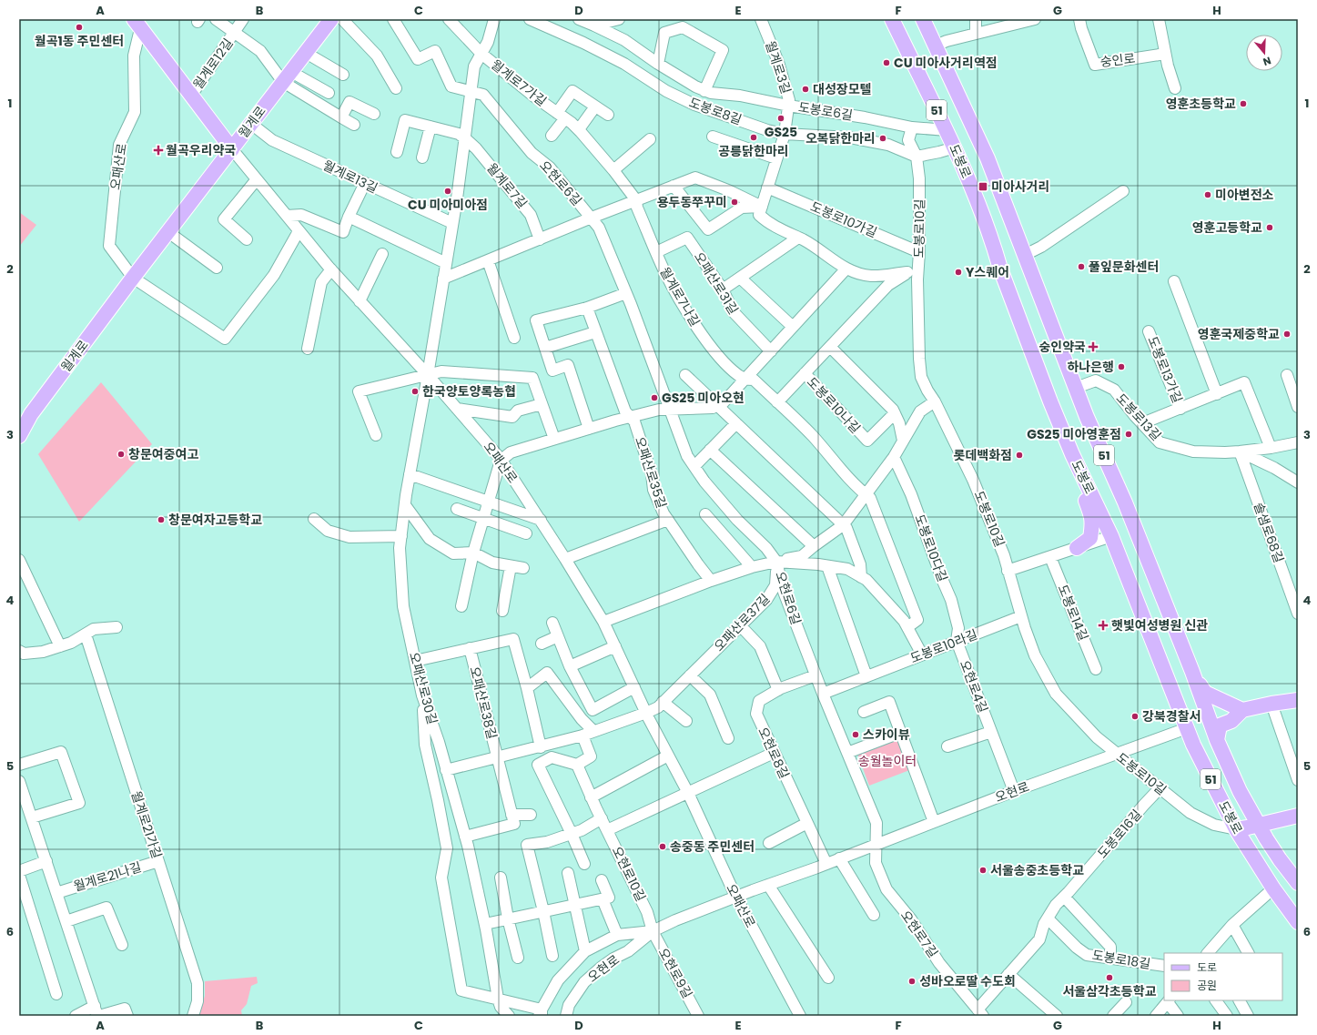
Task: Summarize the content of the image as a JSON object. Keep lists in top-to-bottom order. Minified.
{"streets":{"main road":["51","월계로","도봉로","오패산로"],"street":["숭인로","월계로12길","월계로3길","월계로7가길","도봉로8길","도봉로6길","월계로13길","오현로6길","월계로7길","도봉로10가길","도봉로10길","오패산로31길","월계로7나길","도봉로13가길","도봉로10나길","도봉로13길","오패산로35길","솔샘로68길","도봉로10다길","도봉로14길","오패산로37길","도봉로10라길","오현로4길","오패산로30길","오패산로38길","오현로8길","오현로","월계로21가길","도봉로16길","오현로10길","월계로21나길","오현로7길","도봉로18길","오현로9길"]},"crossings":[["월계로12길","월계로"],["월계로12길","오패산로"],["월계로3길","도봉로8길"],["월계로3길","도봉로6길"],["월계로3길","도봉로10가길"],["월계로7가길","월계로7나길"],["도봉로8길","도봉로10길"],["도봉로6길","도봉로"],["도봉로6길","도봉로10길"],["월계로","오패산로"],["월계로","월계로13길"],["도봉로","도봉로10길"],["도봉로","도봉로13길"],["도봉로","오현로"],["오패산로","오패산로37길"],["오패산로","오패산로30길"],["오패산로","오현로"],["오현로6길","오패산로37길"],["오현로6길","도봉로10라길"],["오현로6길","오현로8길"],["오현로6길","오현로"],["오현로6길","오현로7길"],["도봉로10가길","도봉로10길"],["도봉로10길","도봉로10나길"],["도봉로10길","도봉로10라길"],["도봉로10길","오현로"],["도봉로10길","도봉로16길"],["오패산로31길","월계로7나길"],["도봉로13가길","도봉로13길"],["도봉로13길","솔샘로68길"],["도봉로10다길","도봉로10라길"],["도봉로10다길","오현로4길"],["도봉로10라길","오현로4길"],["오현로4길","오현로"],["오패산로30길","오패산로38길"],["오현로8길","오현로"],["오현로","오현로10길"],["오현로","오현로7길"],["오현로","오현로9길"],["월계로21가길","월계로21나길"],["도봉로16길","오현로7길"],["도봉로16길","도봉로18길"],["오현로10길","오현로9길"]],"parks":["송월놀이터"],"places":{"other":["월곡1동 주민센터","CU 미아사거리역점","대성장모텔","영훈초등학교","GS25","공릉닭한마리","오복닭한마리","CU 미아미아점","미아변전소","용두동쭈꾸미","영훈고등학교","풀잎문화센터","Y스퀘어","영훈국제중학교","하나은행","한국양토양록농협","GS25 미아오현","GS25 미아영훈점","창문여중여고","롯데백화점","창문여자고등학교","강북경찰서","스카이뷰","송중동 주민센터","서울송중초등학교","서울삼각초등학교","성바오로딸 수도회"],"health":["월곡우리약국","숭인약국","햇빛여성병원 신관"],"transit":["미아사거리"]},"legend":["도로","공원"],"north":"bottom","grid":{"columns":["A","B","C","D","E","F","G","H"],"rows":["1","2","3","4","5","6"]}}
